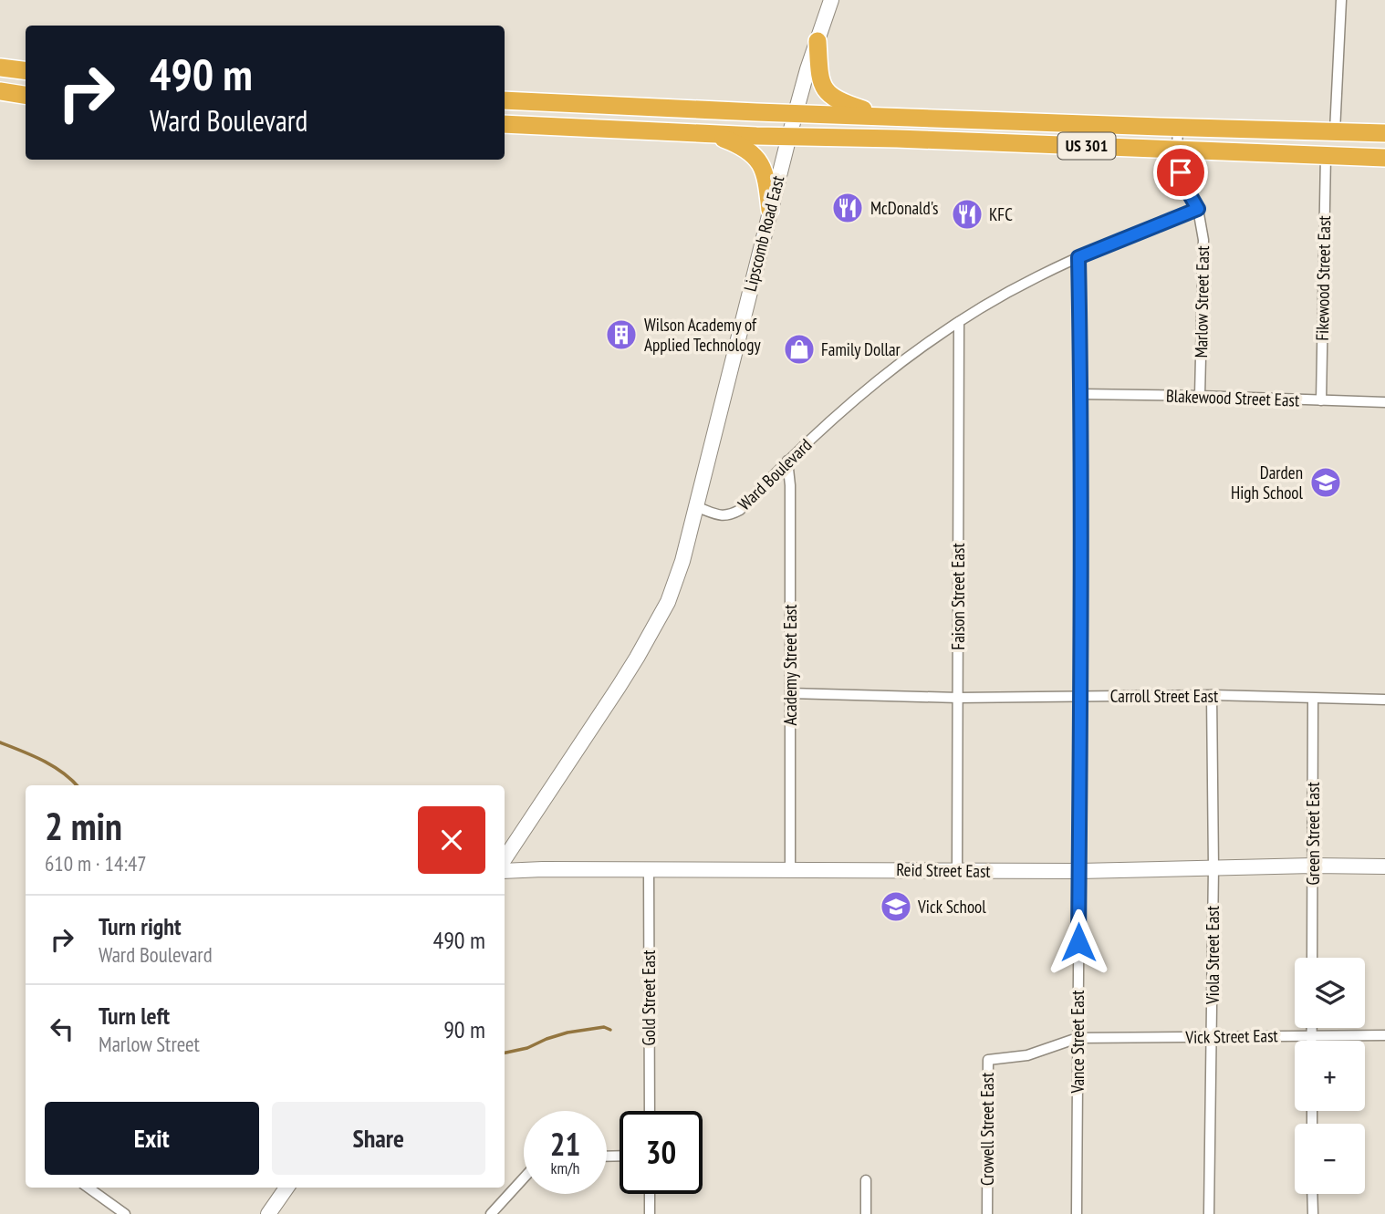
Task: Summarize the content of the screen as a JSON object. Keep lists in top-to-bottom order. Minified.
{"streets":{"highway":["US 301"],"street":["Lipscomb Road East","Fikewood Street East","Marlow Street East","Blakewood Street East","Ward Boulevard","Faison Street East","Academy Street East","Carroll Street East","Green Street East","Reid Street East","Viola Street East","Gold Street East","Vick Street East","Vance Street East","Crowell Street East"]},"crossings":[["US 301","Lipscomb Road East"],["US 301","Fikewood Street East"],["US 301","Marlow Street East"],["Lipscomb Road East","Ward Boulevard"],["Fikewood Street East","Blakewood Street East"],["Marlow Street East","Blakewood Street East"],["Marlow Street East","Ward Boulevard"],["Blakewood Street East","Vance Street East"],["Ward Boulevard","Faison Street East"],["Ward Boulevard","Academy Street East"],["Ward Boulevard","Vance Street East"],["Faison Street East","Carroll Street East"],["Faison Street East","Reid Street East"],["Academy Street East","Carroll Street East"],["Academy Street East","Reid Street East"],["Carroll Street East","Green Street East"],["Carroll Street East","Viola Street East"],["Carroll Street East","Vance Street East"],["Green Street East","Reid Street East"],["Reid Street East","Viola Street East"],["Reid Street East","Gold Street East"],["Reid Street East","Vance Street East"],["Viola Street East","Vick Street East"],["Vick Street East","Vance Street East"],["Vick Street East","Crowell Street East"],["Vance Street East","Crowell Street East"]],"places":{"restaurant":["McDonald's","KFC"],"building":["Wilson Academy of Applied Technology"],"shop":["Family Dollar"],"school or university":["Darden High School","Vick School"]},"page":{"turn":["490 m","Ward Boulevard"],"heading":["2 min","610 m · 14:47"],"list":[{"name":"Turn right","note":"Ward Boulevard","value":"490 m"},{"name":"Turn left","note":"Marlow Street","value":"90 m"}],"map_buttons":["+","−"],"buttons":["Exit","Share"],"speed":"21 km/h","limit":"30"}}
